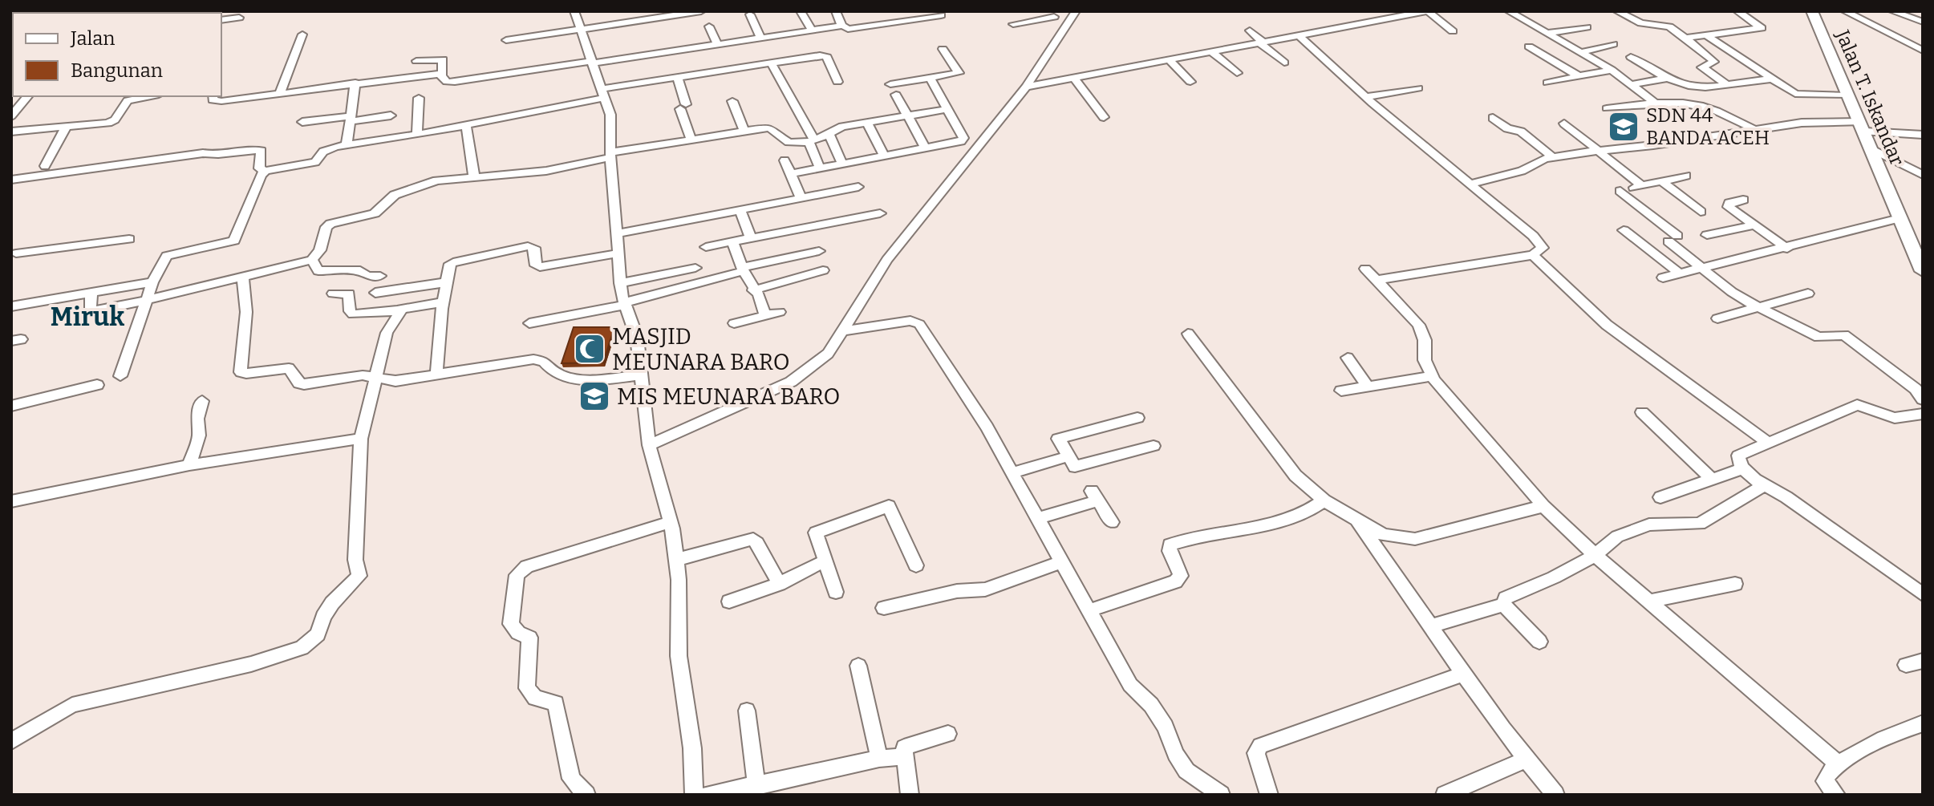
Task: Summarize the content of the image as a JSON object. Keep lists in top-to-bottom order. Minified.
{"streets":{"street":["Jalan T. Iskandar"]},"districts":["Miruk"],"places":{"school or university":["SDN 44 BANDA ACEH","MIS MEUNARA BARO"],"mosque":["MASJID MEUNARA BARO"]},"legend":["Jalan","Bangunan"]}
